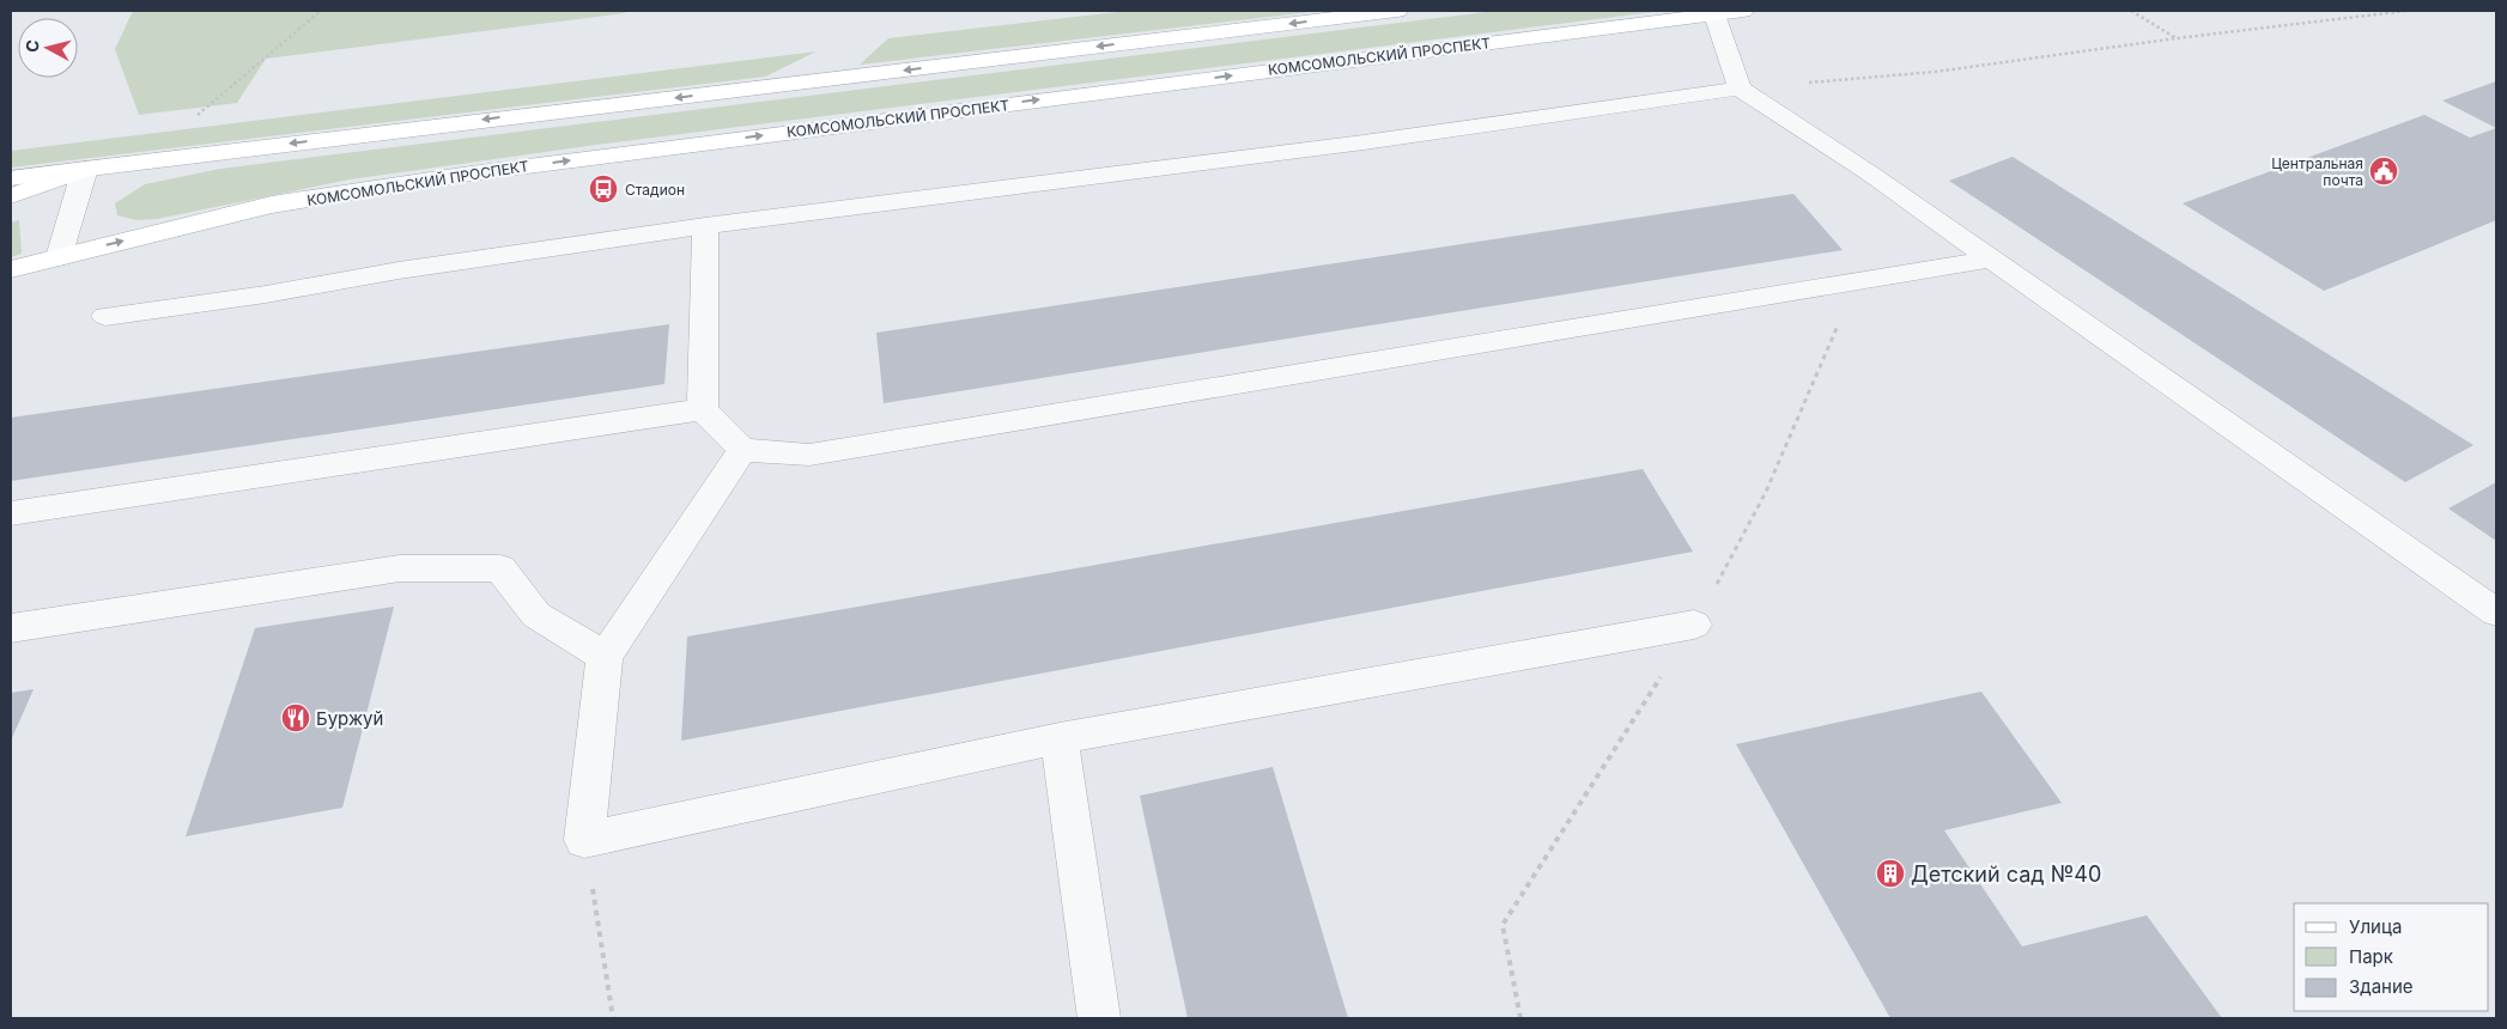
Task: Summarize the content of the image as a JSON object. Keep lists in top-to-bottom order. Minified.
{"streets":{"main road":["КОМСОМОЛЬСКИЙ ПРОСПЕКТ"]},"places":{"public building":["Центральная почта"],"bus stop":["Стадион"],"restaurant":["Буржуй"],"building":["Детский сад №40"]},"legend":["Улица","Парк","Здание"],"north":"left"}
